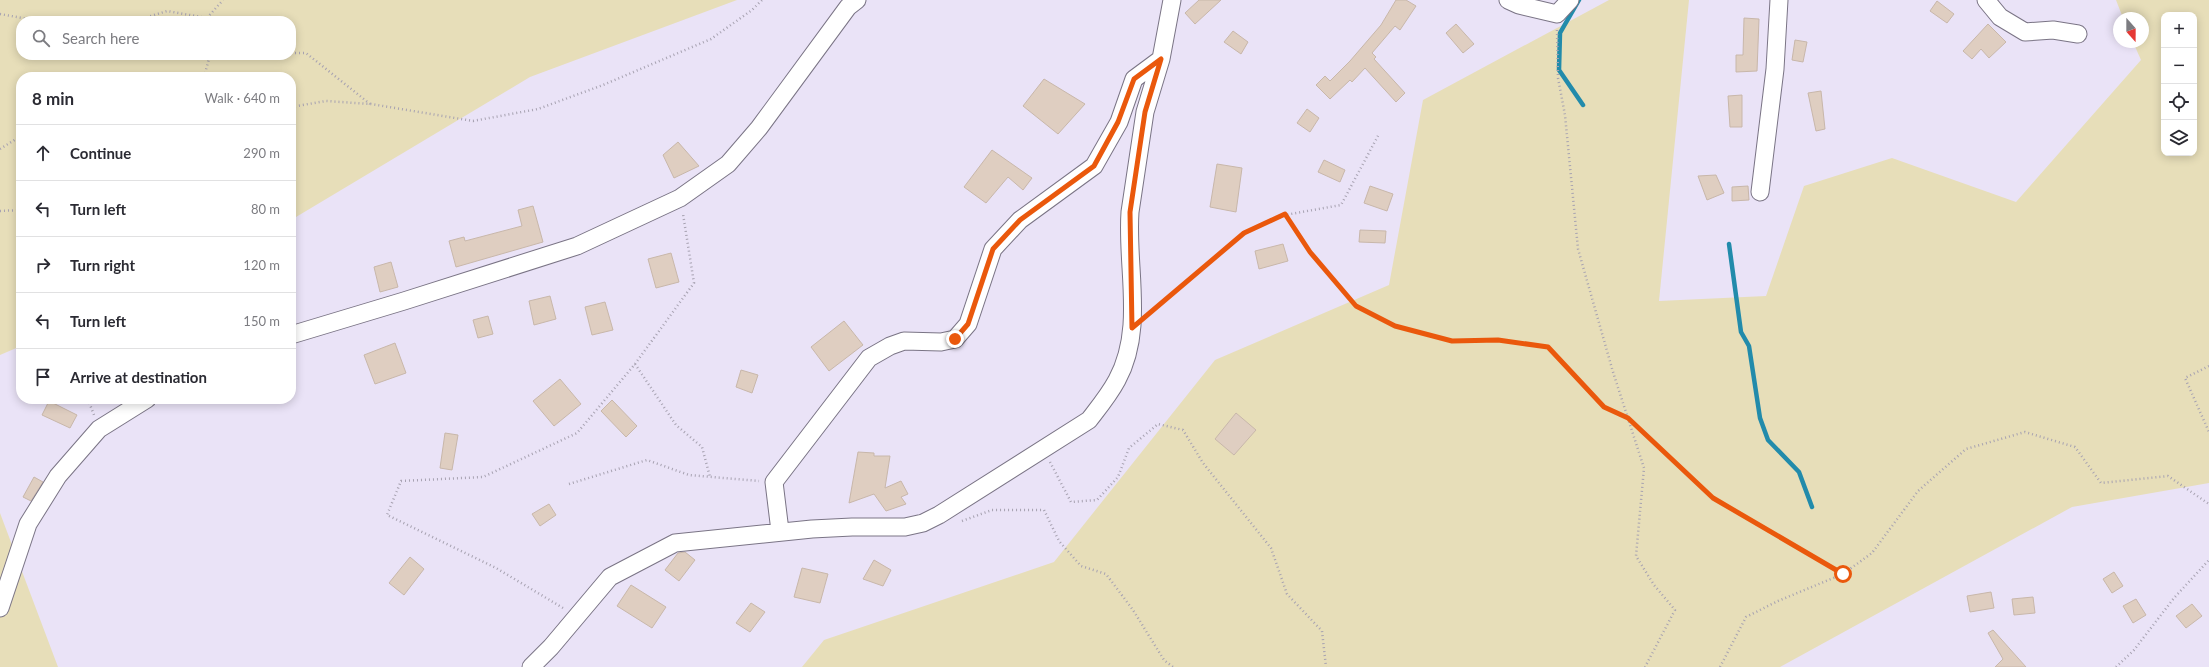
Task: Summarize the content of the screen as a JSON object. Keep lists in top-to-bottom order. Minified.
{"north":"bottom","page":{"map_buttons":["+","−"],"search":"Search here","heading":["8 min","Walk · 640 m"],"list":[["Continue","290 m"],["Turn left","80 m"],["Turn right","120 m"],["Turn left","150 m"],"Arrive at destination"]}}
